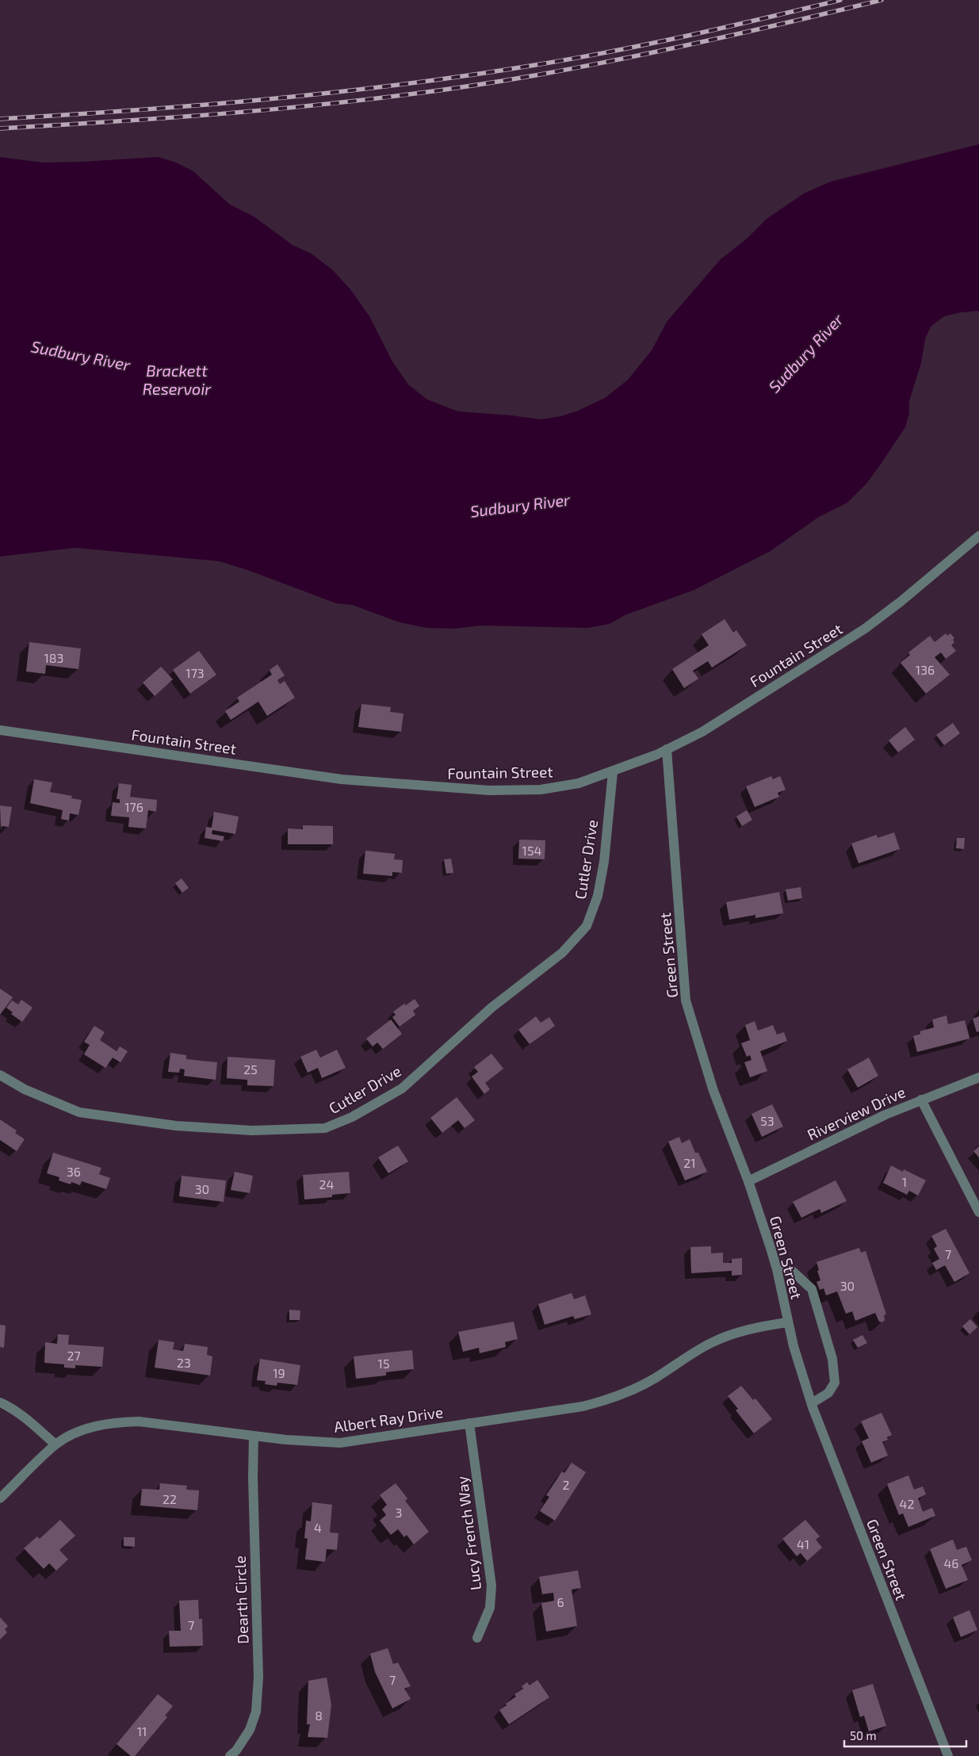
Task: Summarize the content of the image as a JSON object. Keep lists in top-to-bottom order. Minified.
{"streets":{"street":["Fountain Street","Cutler Drive","Green Street","Riverview Drive","Albert Ray Drive","Lucy French Way","Dearth Circle"]},"crossings":[["Fountain Street","Cutler Drive"],["Fountain Street","Green Street"],["Green Street","Riverview Drive"],["Green Street","Albert Ray Drive"],["Albert Ray Drive","Lucy French Way"],["Albert Ray Drive","Dearth Circle"]],"water":["Sudbury River","Brackett Reservoir"],"house_numbers":["183","136","173","176","154","25","53","21","36","1","24","30","7","30","27","23","15","19","2","22","42","3","4","41","46","6","7","7","8","11"],"scale_bar":"50 m"}
